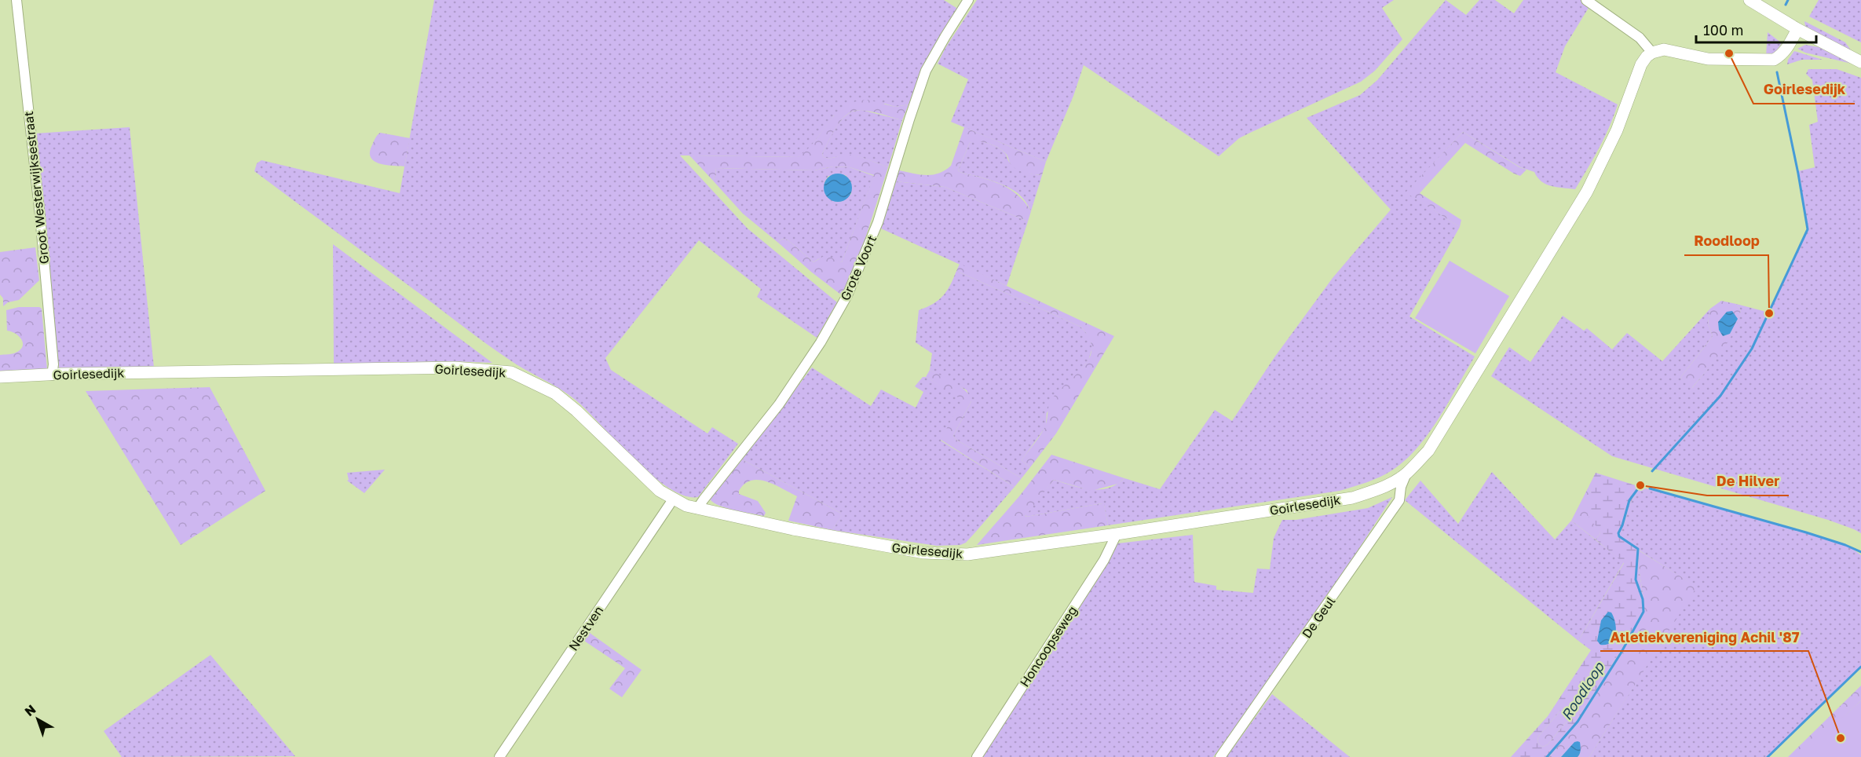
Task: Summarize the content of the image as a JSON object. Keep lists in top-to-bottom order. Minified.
{"streets":{"street":["Groot Westerwijksestraat","Grote Voort","Goirlesedijk","De Geul","Nestven","Honcoopseweg"]},"crossings":[["Groot Westerwijksestraat","Goirlesedijk"],["Grote Voort","Goirlesedijk"],["Goirlesedijk","De Geul"],["Goirlesedijk","Nestven"],["Goirlesedijk","Honcoopseweg"]],"water":["Roodloop"],"places":["Goirlesedijk","Roodloop","De Hilver","Atletiekvereniging Achil '87"],"scale_bar":"100 m","north":"top left"}
